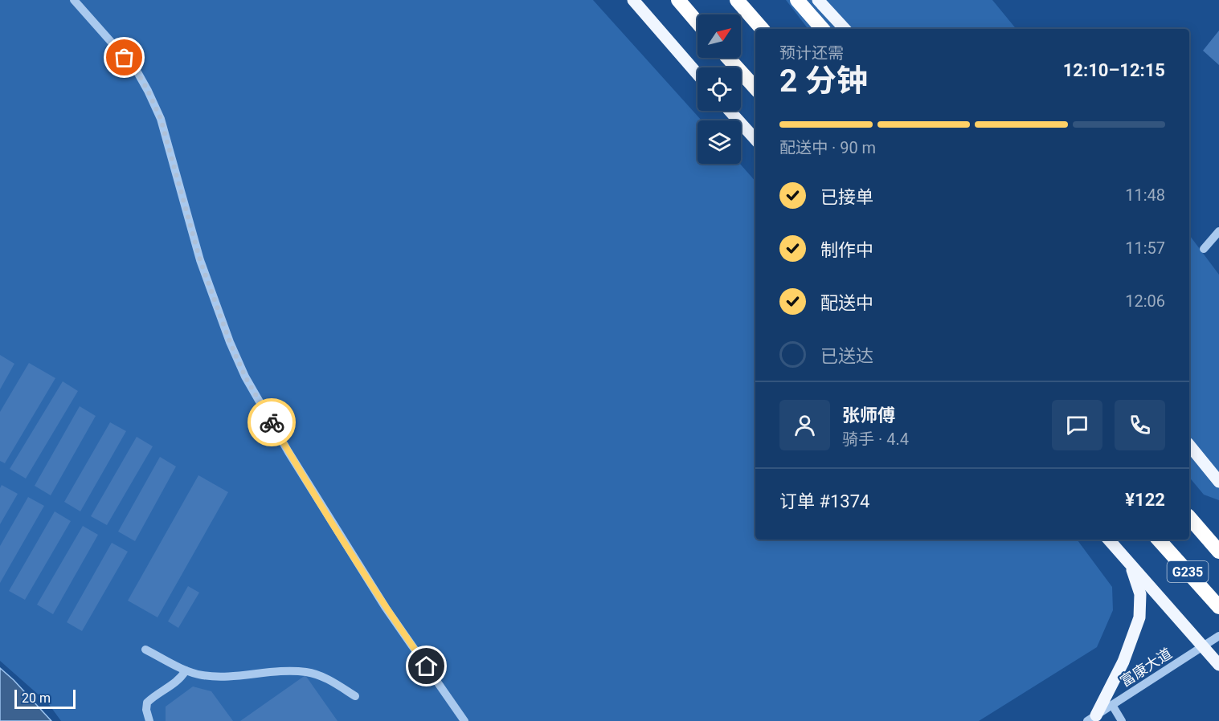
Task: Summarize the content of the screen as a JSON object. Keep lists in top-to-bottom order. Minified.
{"streets":{"highway":["G235"],"street":["富康大道"]},"scale_bar":"20 m","north":"top right","page":{"heading":["2 分钟","预计还需","12:10–12:15"],"panel":["张师傅","骑手 · 4.4","订单 #1374","¥122"],"bar":"配送中 · 90 m","list":[["已接单","11:48"],["制作中","11:57"],["配送中","12:06"],"已送达"],"scale":"20 m"}}
